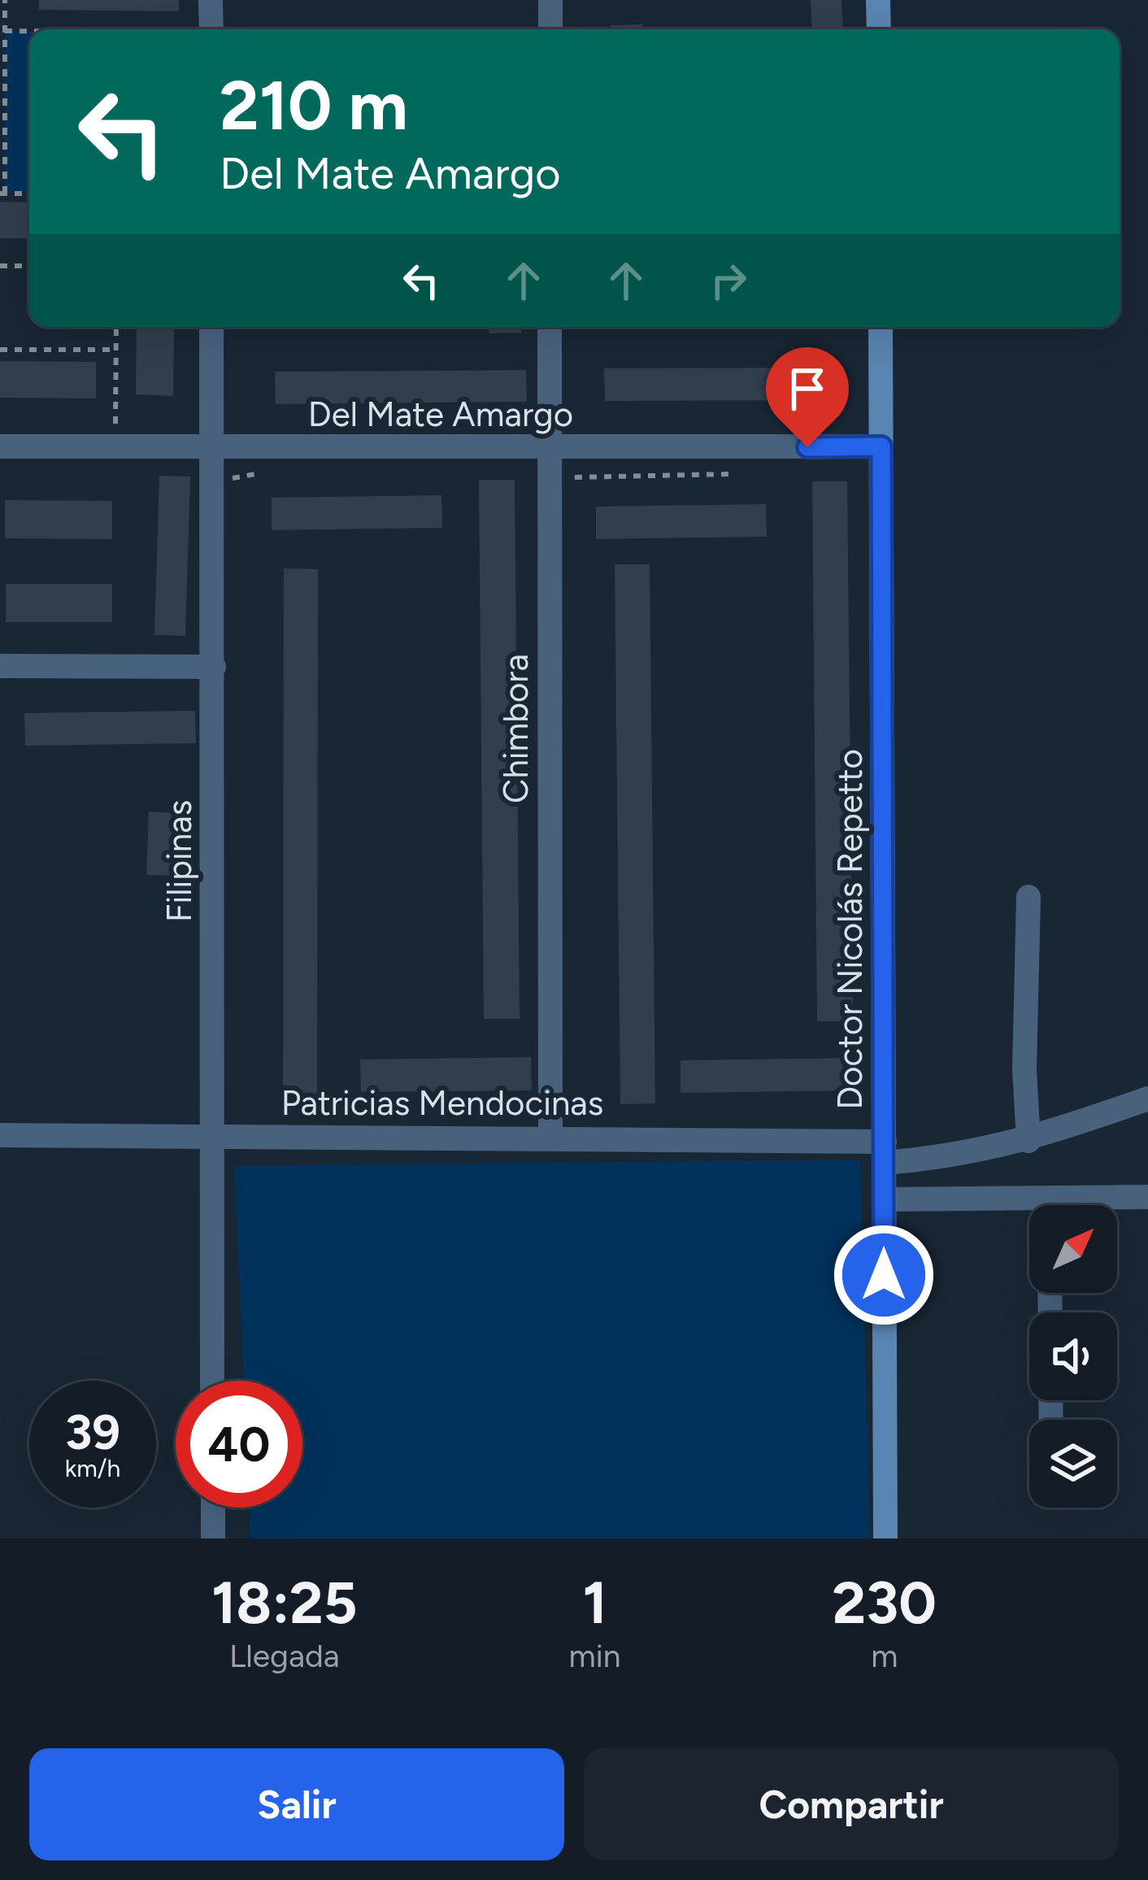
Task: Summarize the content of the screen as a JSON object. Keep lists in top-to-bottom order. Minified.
{"streets":{"street":["Del Mate Amargo","Chimbora","Filipinas","Doctor Nicolás Repetto","Patricias Mendocinas"]},"crossings":[["Del Mate Amargo","Chimbora"],["Del Mate Amargo","Filipinas"],["Del Mate Amargo","Doctor Nicolás Repetto"],["Chimbora","Patricias Mendocinas"],["Filipinas","Patricias Mendocinas"],["Doctor Nicolás Repetto","Patricias Mendocinas"]],"north":"top right","page":{"turn":["210 m","Del Mate Amargo"],"speed":"39 km/h","limit":"40","eta":["18:25","Llegada","1","min","230","m"],"buttons":["Salir","Compartir"]}}
